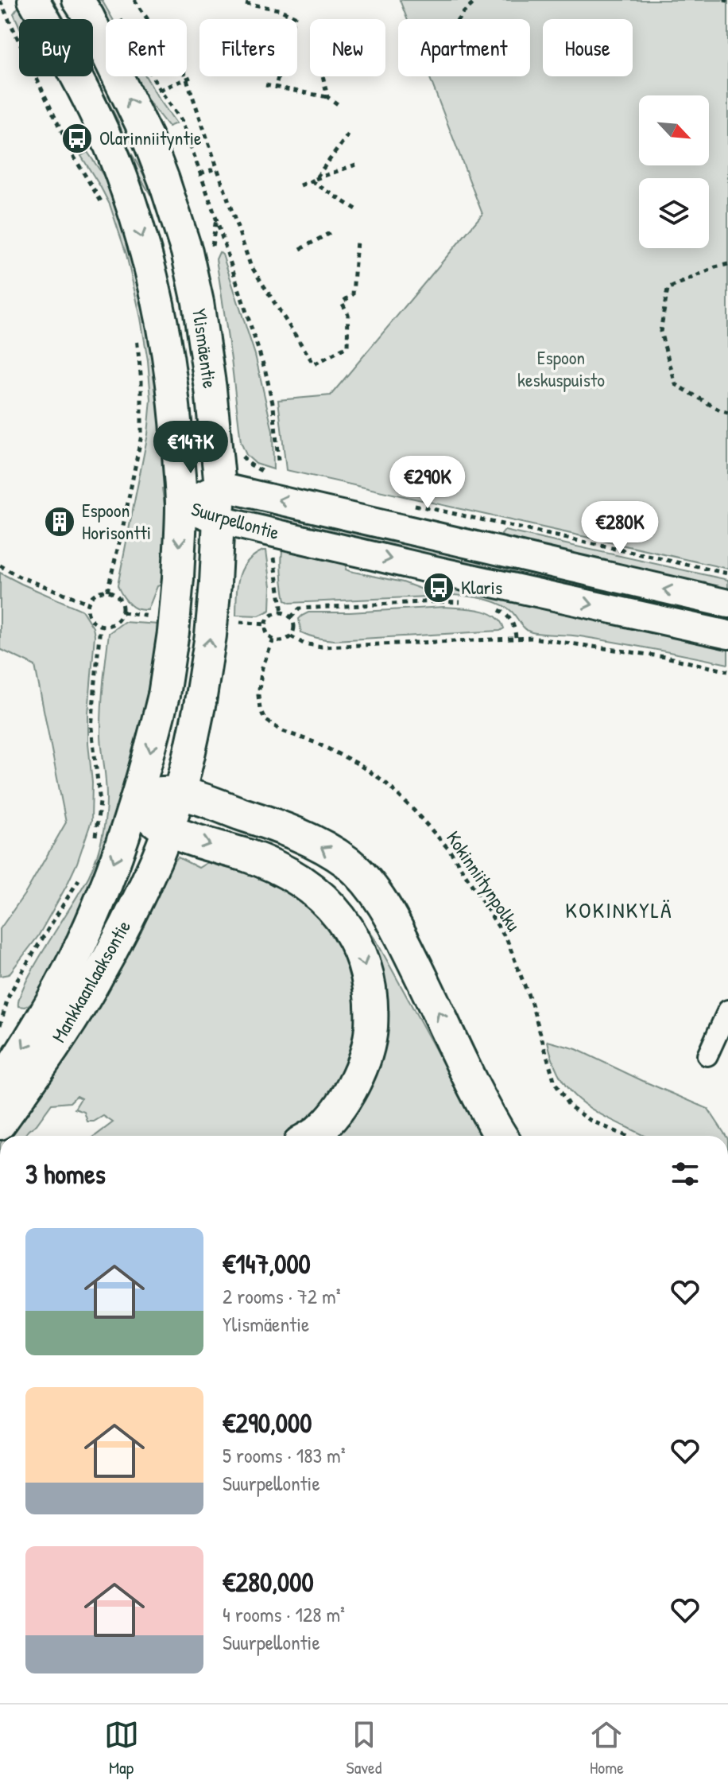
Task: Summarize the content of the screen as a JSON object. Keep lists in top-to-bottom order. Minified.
{"streets":{"main road":["Ylismäentie","Suurpellontie","Mankkaanlaaksontie"],"path":["Kokinniitynpolku"]},"crossings":[["Ylismäentie","Suurpellontie"],["Ylismäentie","Mankkaanlaaksontie"]],"districts":["KOKINKYLÄ"],"parks":["Espoon keskuspuisto"],"places":{"bus stop":["Olarinniityntie","Klaris"],"building":["Espoon Horisontti"]},"north":"bottom right","page":{"chip":["Buy","Rent","Filters","New","Apartment","House"],"price":["€147K","€290K","€280K"],"heading":"3 homes","list":[{"name":"€147,000","note":"2 rooms · 72 m² · Ylismäentie"},{"name":"€290,000","note":"5 rooms · 183 m² · Suurpellontie"},{"name":"€280,000","note":"4 rooms · 128 m² · Suurpellontie"}],"tabs":["Map","Saved","Home"]}}
